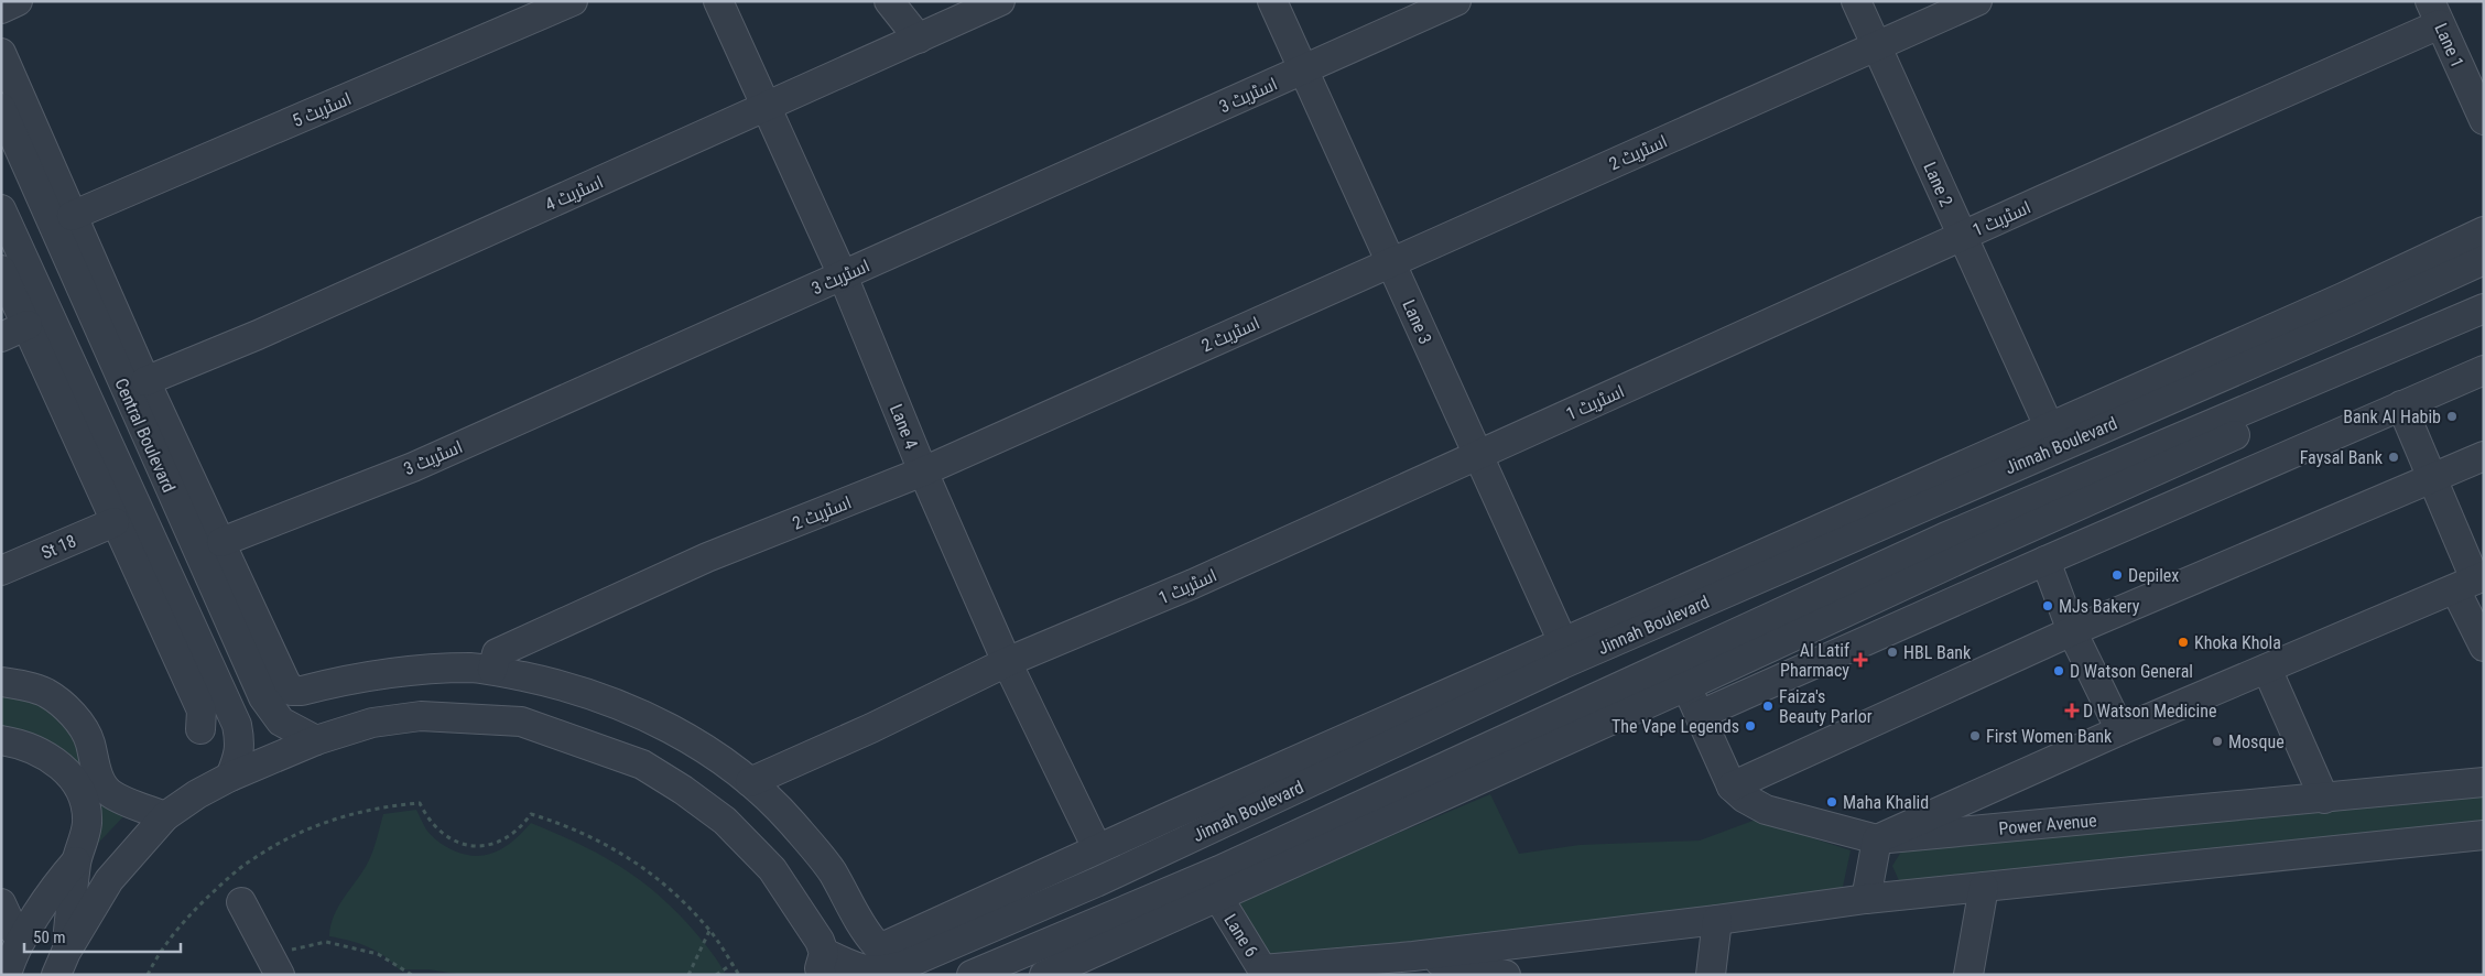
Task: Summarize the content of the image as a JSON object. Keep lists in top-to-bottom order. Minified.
{"streets":{"street":["Lane 1","اسٹریٹ 3","اسٹریٹ 5","اسٹریٹ 2","Lane 2","اسٹریٹ 4","اسٹریٹ 1","Lane 3","Lane 4","Central Boulevard","Jinnah Boulevard","St 18","Power Avenue","Lane 6"]},"crossings":[["Lane 1","اسٹریٹ 1"],["اسٹریٹ 3","Lane 3"],["اسٹریٹ 3","Lane 4"],["اسٹریٹ 2","Lane 2"],["اسٹریٹ 2","Lane 3"],["اسٹریٹ 2","Lane 4"],["Lane 2","اسٹریٹ 1"],["اسٹریٹ 4","Lane 4"],["اسٹریٹ 1","Lane 3"],["اسٹریٹ 1","Lane 4"],["Central Boulevard","St 18"]],"places":{"other":["Bank Al Habib","Faysal Bank","Depilex","MJs Bakery","Khoka Khola","HBL Bank","D Watson General","Faiza's Beauty Parlor","The Vape Legends","First Women Bank","Mosque","Maha Khalid"],"health":["Al Latif Pharmacy","D Watson Medicine"]},"scale_bar":"50 m"}
